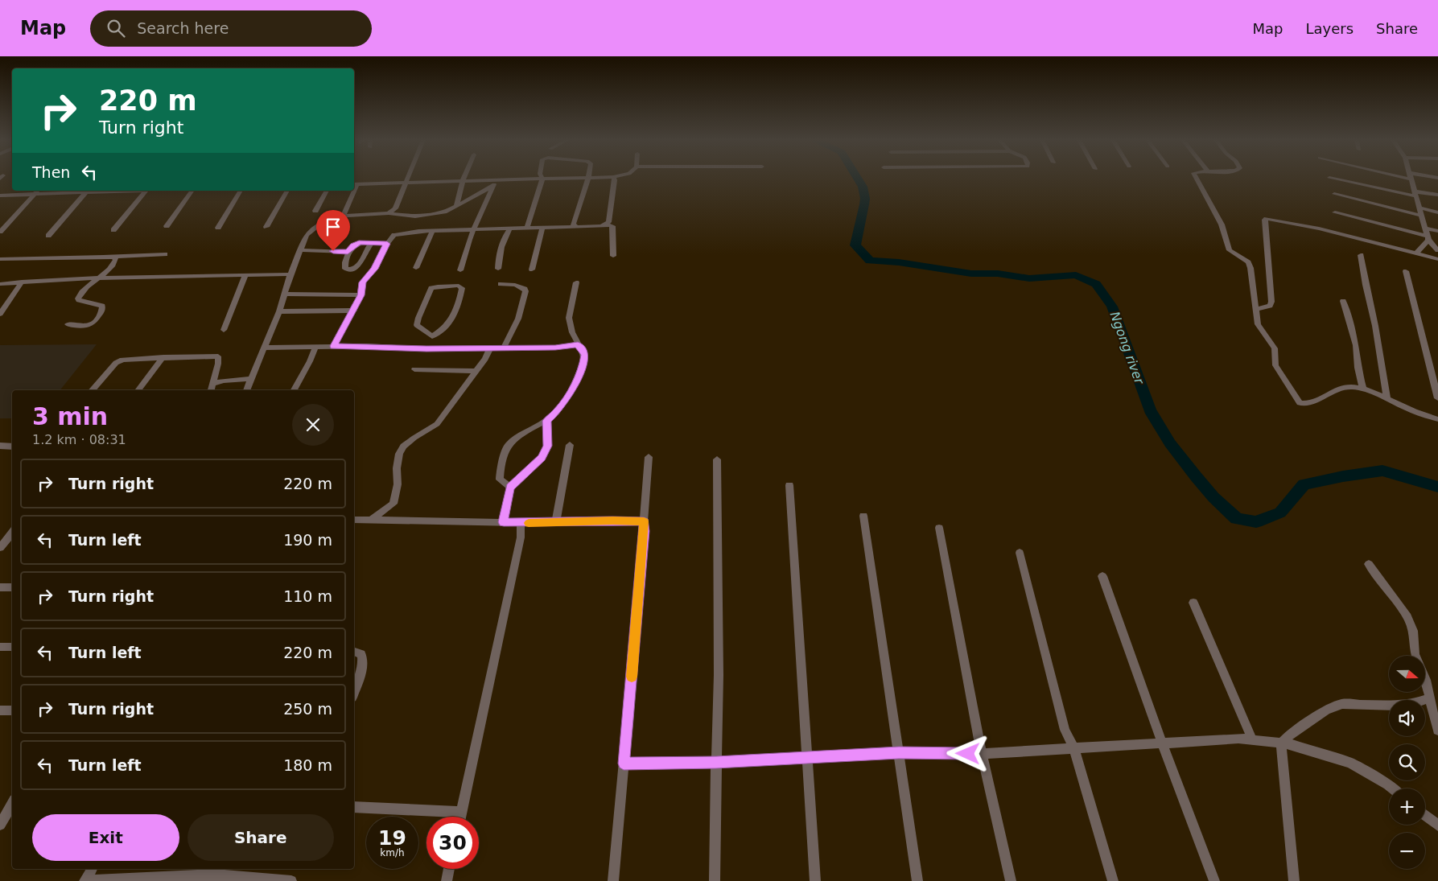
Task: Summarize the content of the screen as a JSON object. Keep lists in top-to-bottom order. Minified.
{"water":["Ngong river"],"north":"right","page":{"header":"Map","search":"Search here","nav":["Map","Layers","Share"],"turn":["220 m","Turn right"],"then":"Then","heading":["3 min","1.2 km · 08:31"],"list":[{"name":"Turn right","value":"220 m"},{"name":"Turn left","value":"190 m"},{"name":"Turn right","value":"110 m"},{"name":"Turn left","value":"220 m"},{"name":"Turn right","value":"250 m"},{"name":"Turn left","value":"180 m"}],"map_buttons":["+","−"],"buttons":["Exit","Share"],"speed":"19 km/h","limit":"30"}}
